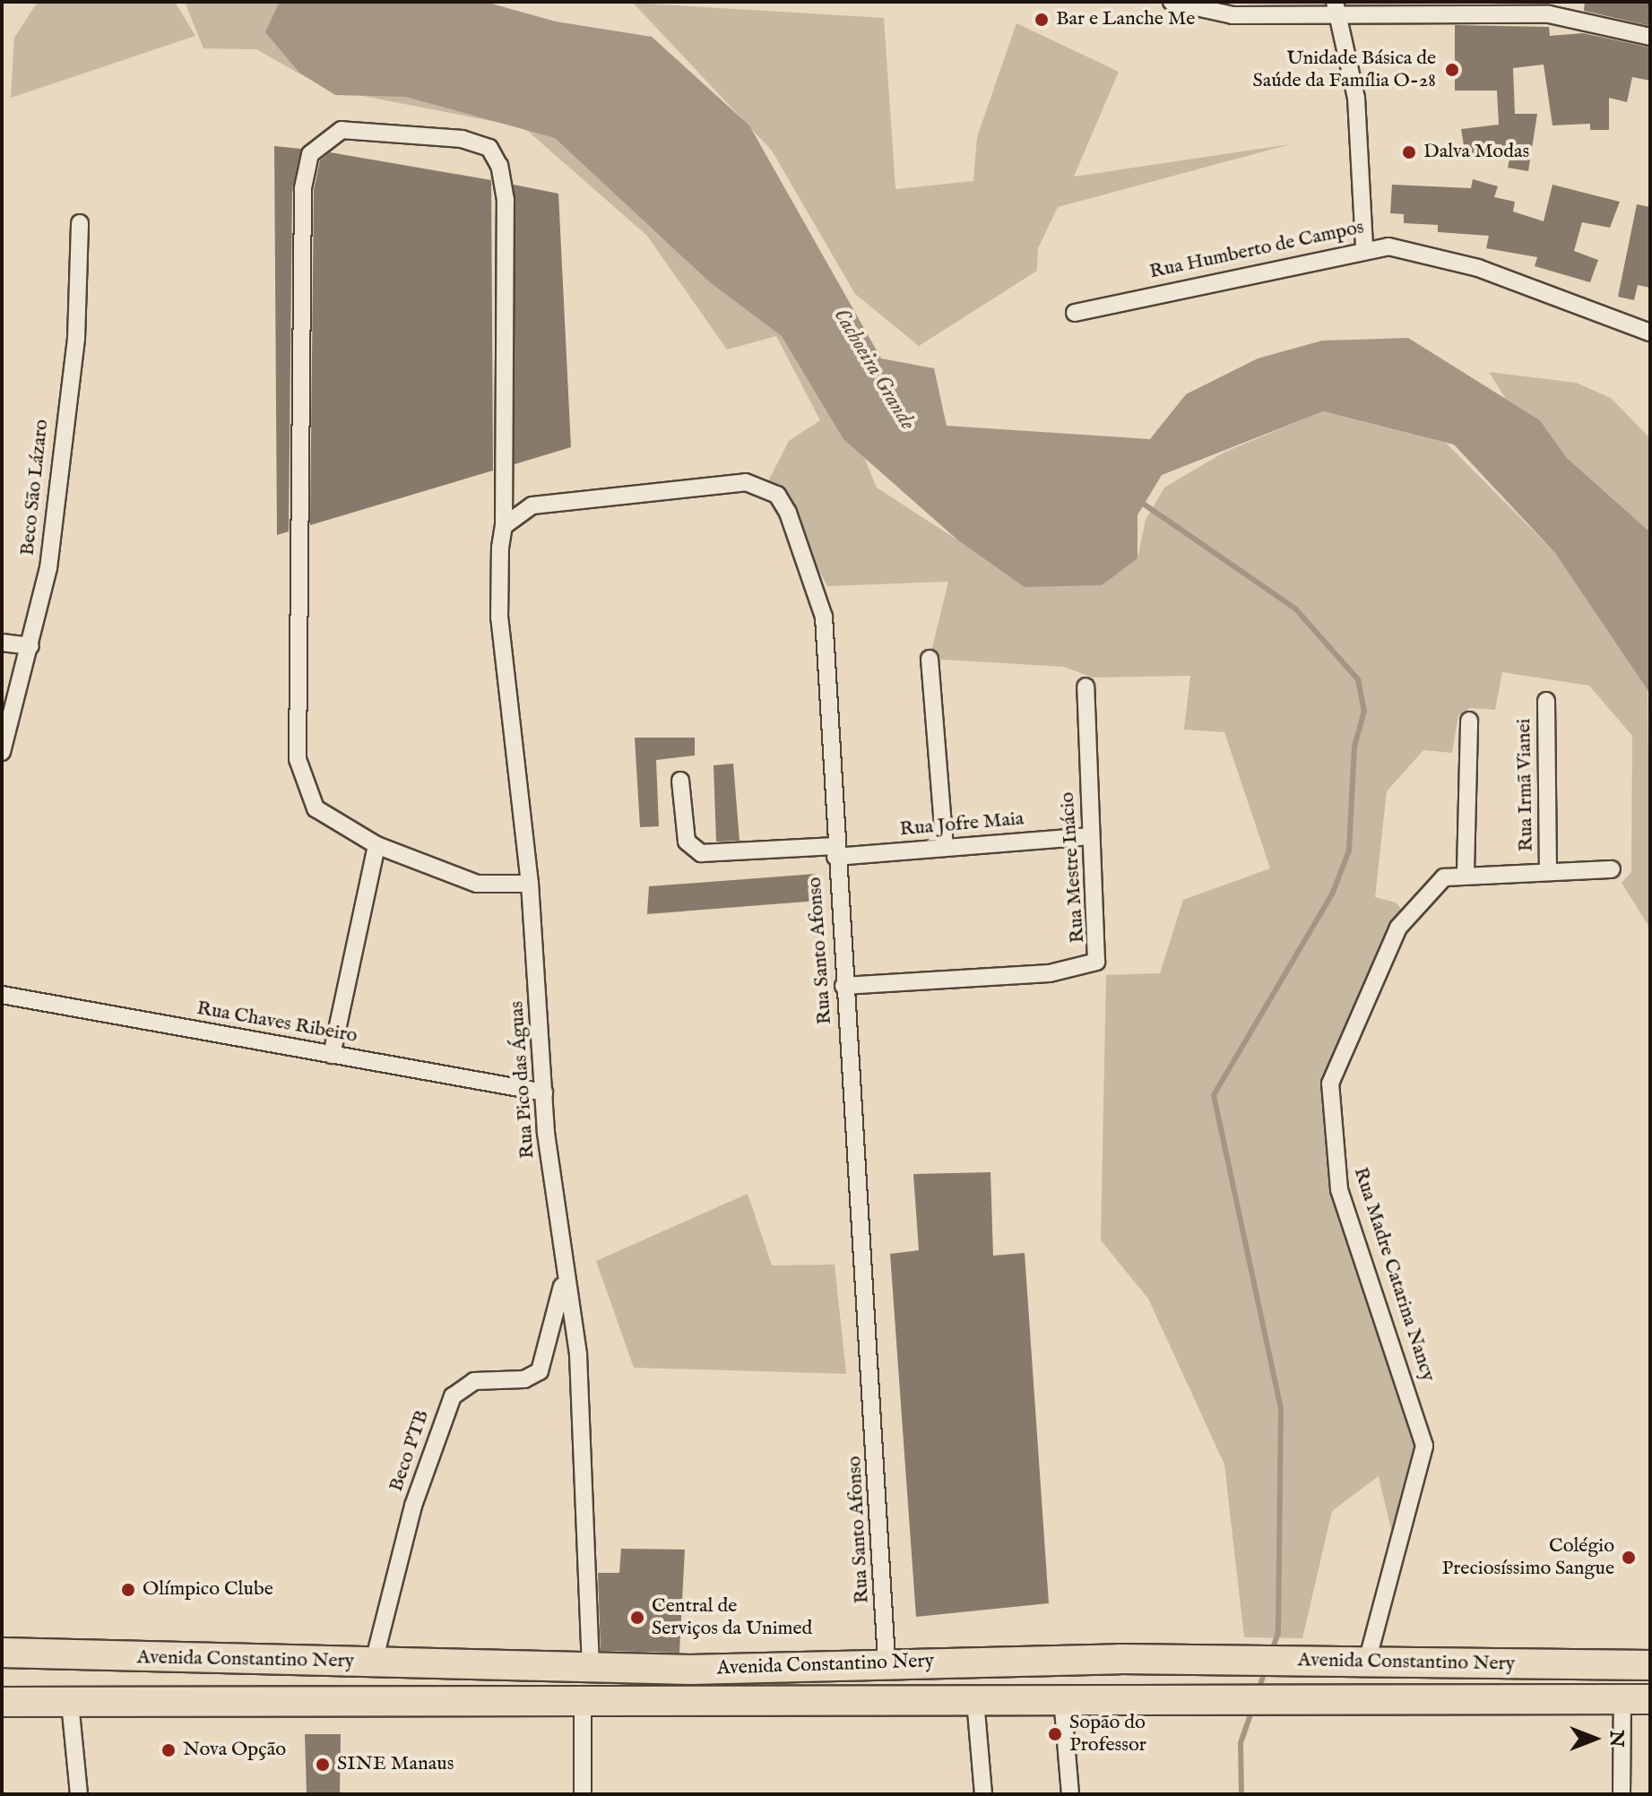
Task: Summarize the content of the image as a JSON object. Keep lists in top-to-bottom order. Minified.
{"streets":{"highway":["Avenida Constantino Nery"],"street":["Rua Humberto de Campos","Beco São Lázaro","Rua Irmã Vianei","Rua Jofre Maia","Rua Mestre Inácio","Rua Santo Afonso","Rua Chaves Ribeiro","Rua Pico das Águas","Rua Madre Catarina Nancy","Beco PTB"]},"crossings":[["Rua Irmã Vianei","Rua Madre Catarina Nancy"],["Rua Jofre Maia","Rua Mestre Inácio"],["Rua Jofre Maia","Rua Santo Afonso"],["Rua Mestre Inácio","Rua Santo Afonso"],["Rua Santo Afonso","Rua Pico das Águas"],["Rua Santo Afonso","Avenida Constantino Nery"],["Rua Chaves Ribeiro","Rua Pico das Águas"],["Rua Pico das Águas","Beco PTB"],["Rua Pico das Águas","Avenida Constantino Nery"],["Rua Madre Catarina Nancy","Avenida Constantino Nery"],["Beco PTB","Avenida Constantino Nery"]],"water":["Cachoeira Grande"],"places":["Bar e Lanche Me","Unidade Básica de Saúde da Família O-28","Dalva Modas","Colégio Preciosíssimo Sangue","Olímpico Clube","Central de Serviços da Unimed","Sopão do Professor","Nova Opção","SINE Manaus"],"north":"right"}
